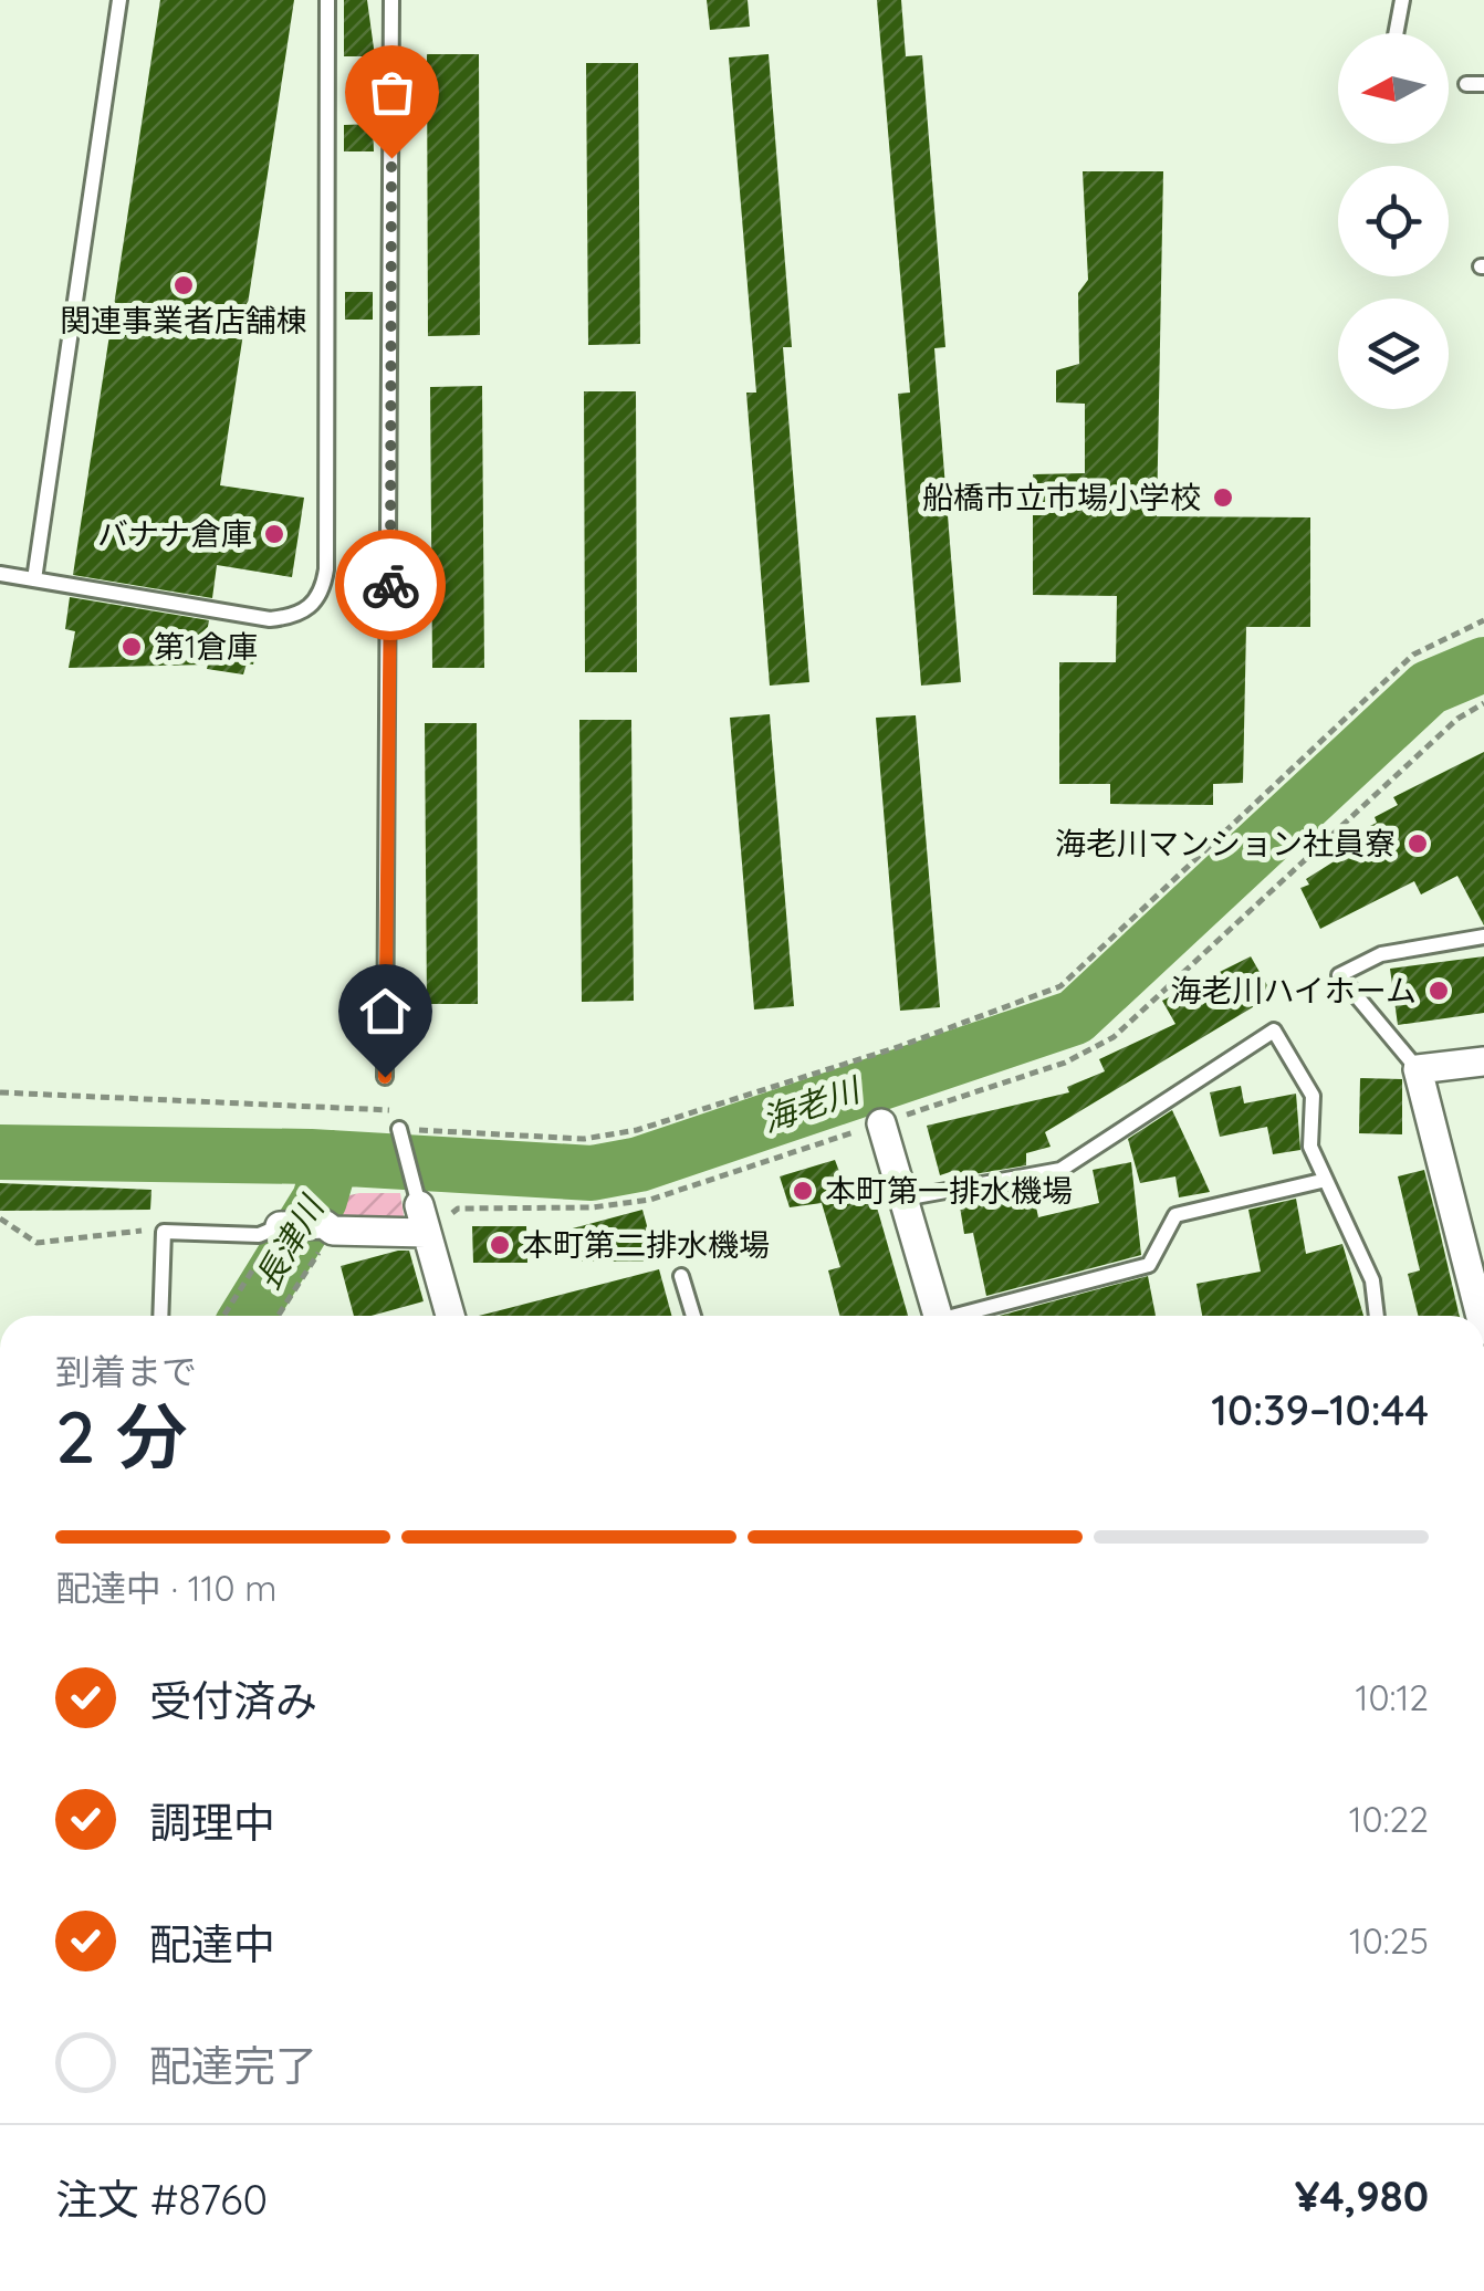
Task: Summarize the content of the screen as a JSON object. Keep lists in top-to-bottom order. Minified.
{"water":["海老川","長津川"],"places":["関連事業者店舗棟","船橋市立市場小学校","バナナ倉庫","第1倉庫","海老川マンション社員寮","海老川ハイホーム","本町第一排水機場","本町第二排水機場"],"north":"left","page":{"heading":["2 分","到着まで","10:39–10:44"],"panel":["注文 #8760","¥4,980"],"bar":"配達中 · 110 m","list":[["受付済み","10:12"],["調理中","10:22"],["配達中","10:25"],"配達完了"]}}
